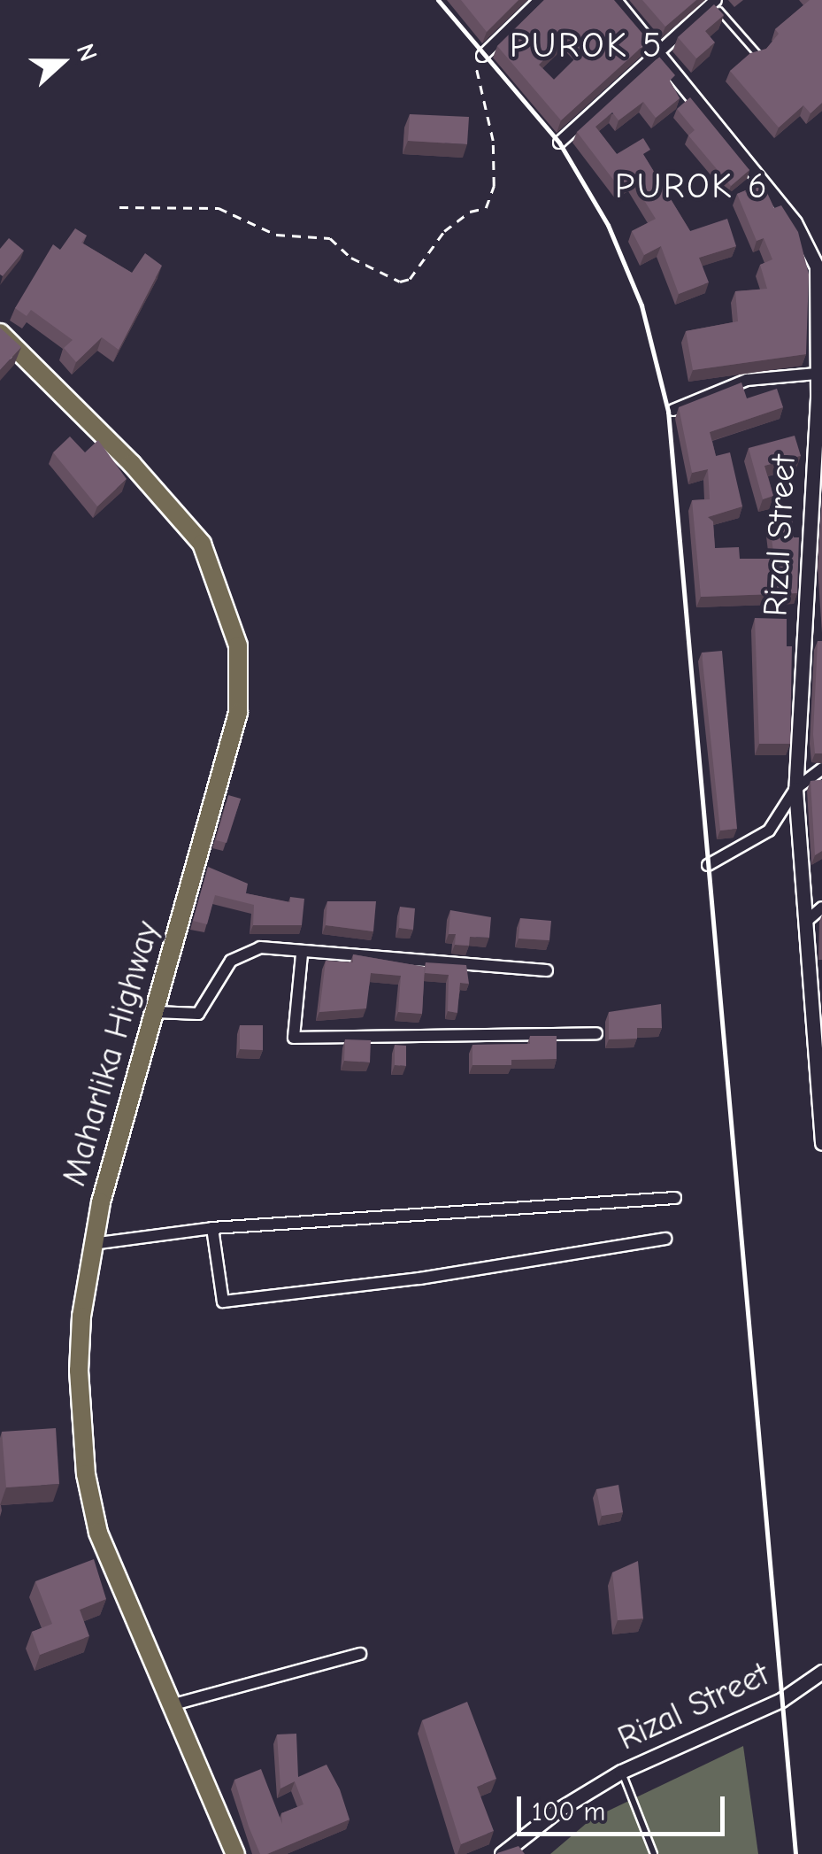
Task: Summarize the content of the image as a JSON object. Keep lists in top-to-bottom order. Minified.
{"streets":{"highway":["Maharlika Highway"],"street":["Rizal Street"]},"districts":["PUROK 5","PUROK 6"],"scale_bar":"100 m","north":"right"}
